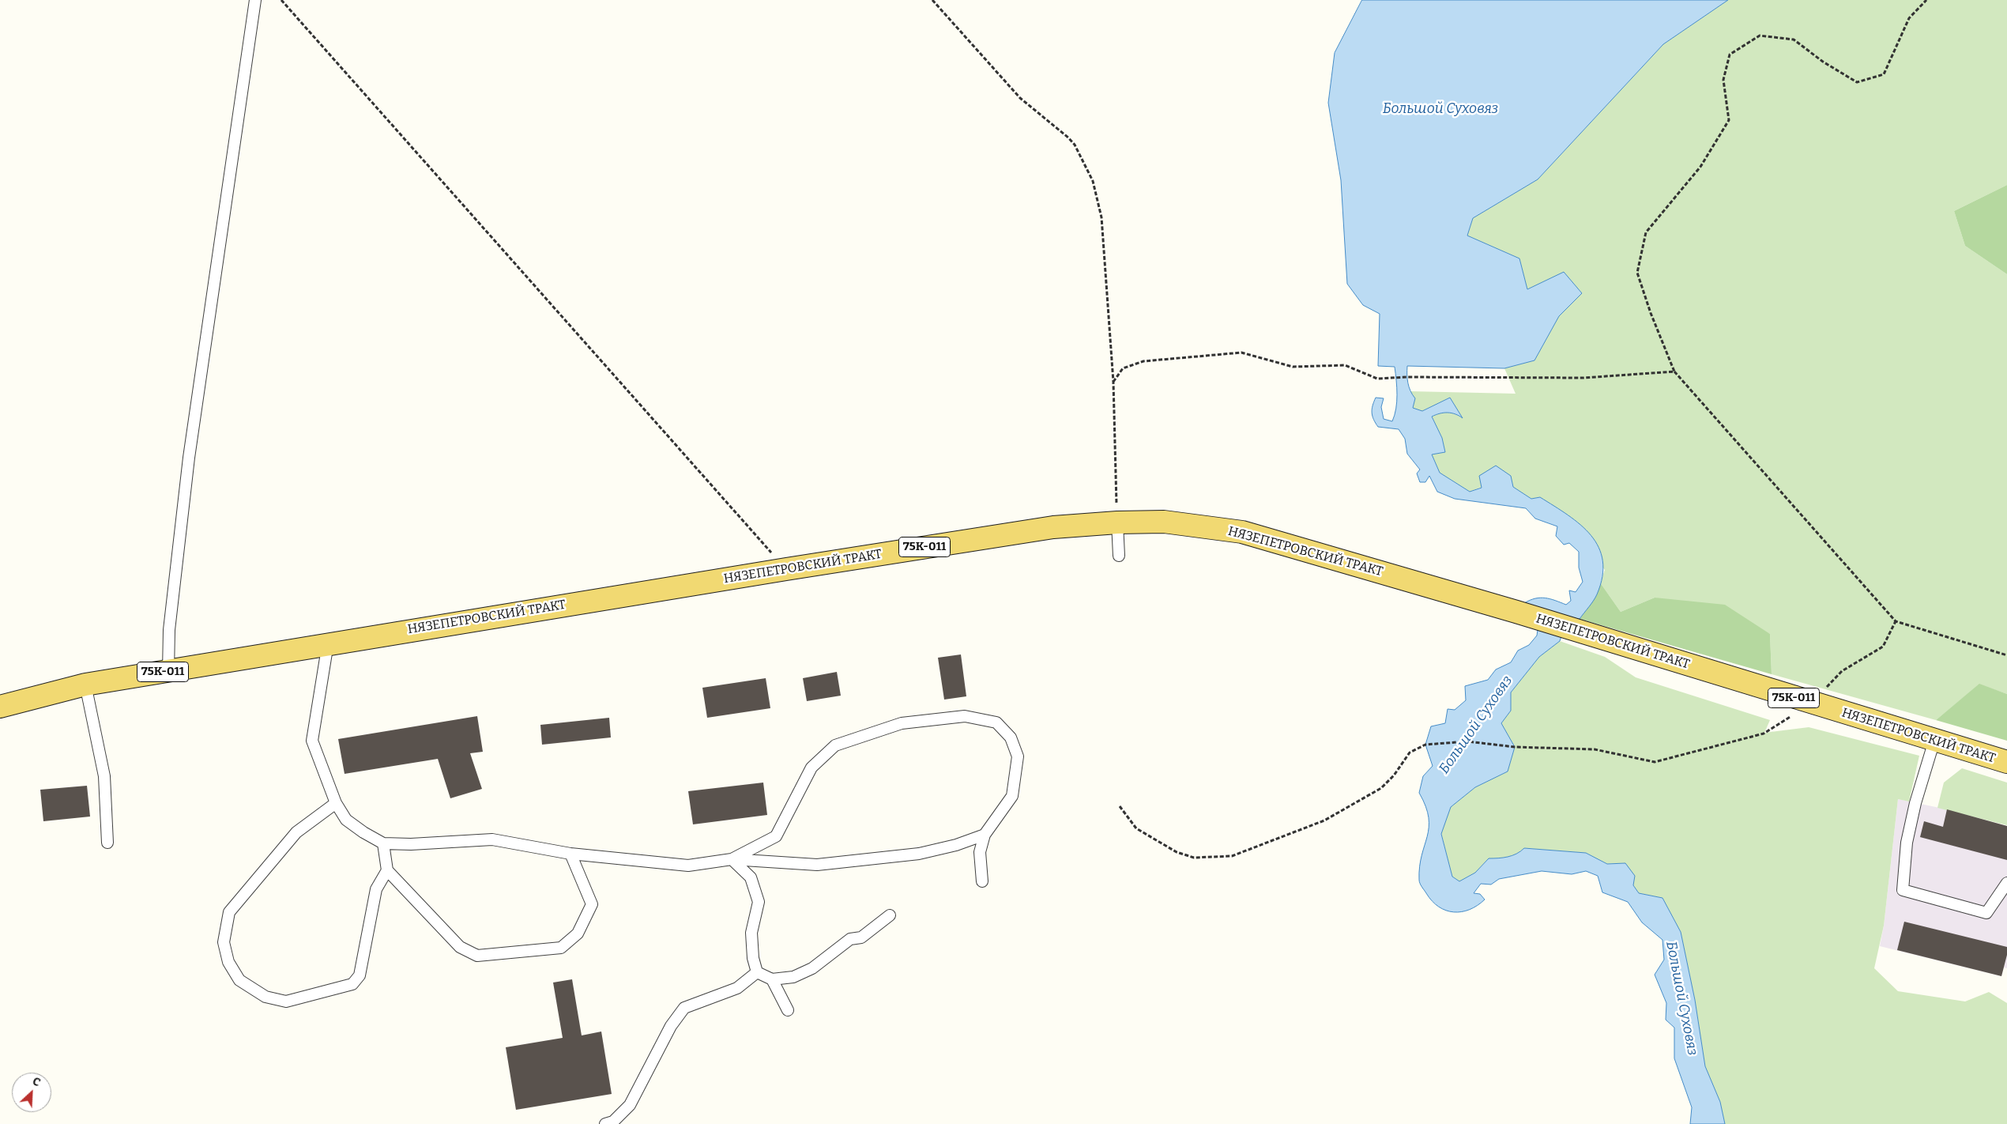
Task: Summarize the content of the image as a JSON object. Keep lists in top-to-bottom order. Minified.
{"streets":{"main road":["75К-011","НЯЗЕПЕТРОВСКИЙ ТРАКТ"]},"water":["Большой Суховяз"],"north":"top right"}
